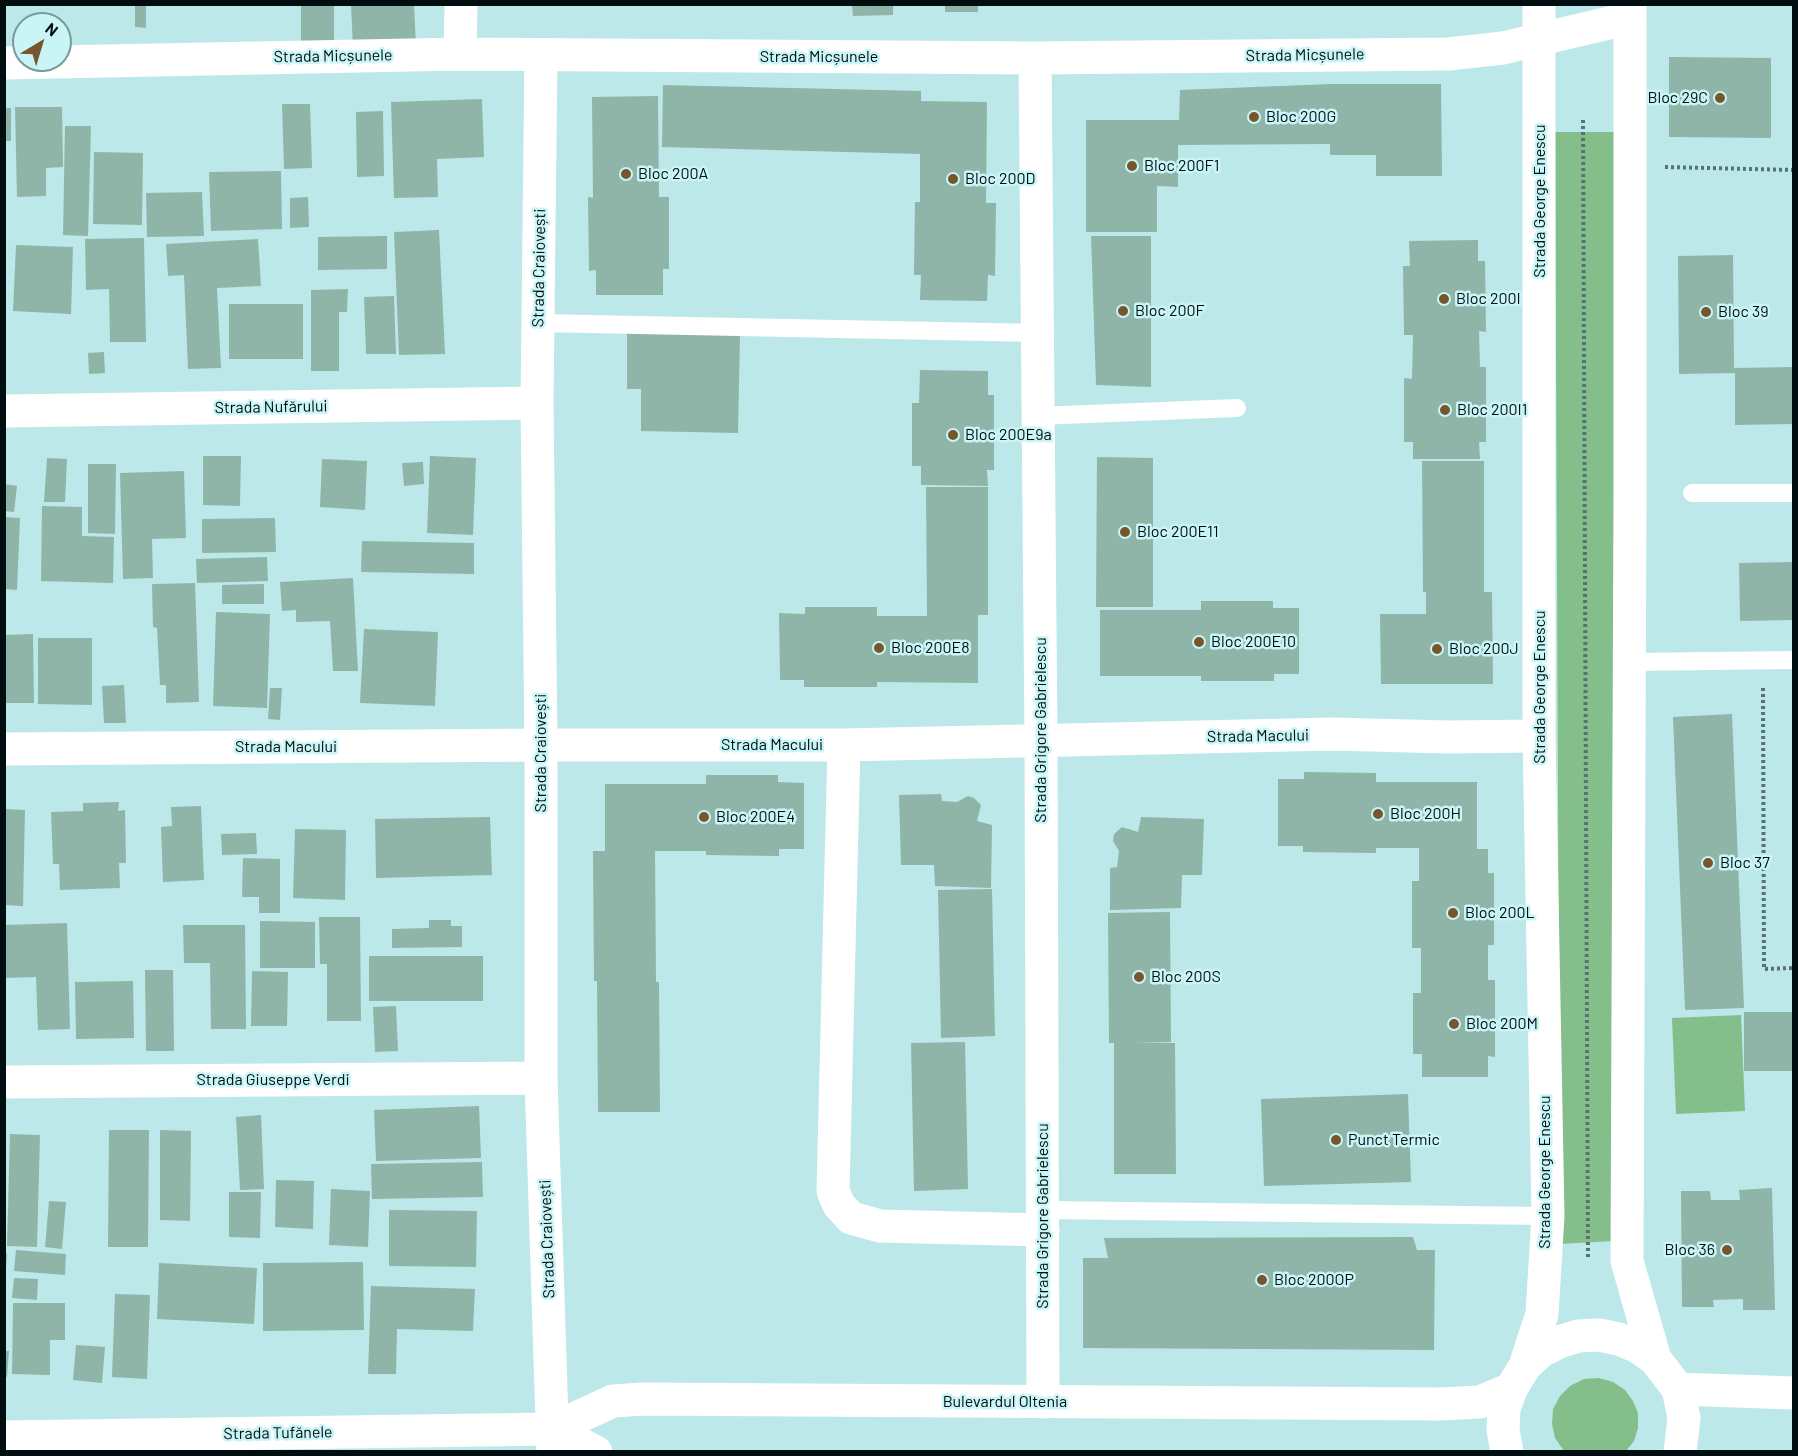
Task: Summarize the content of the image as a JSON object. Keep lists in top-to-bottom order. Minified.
{"streets":{"street":["Strada Micșunele","Strada George Enescu","Strada Craiovești","Strada Nufărului","Strada Grigore Gabrielescu","Strada Macului","Strada Giuseppe Verdi","Bulevardul Oltenia","Strada Tufănele"]},"crossings":[["Strada Micșunele","Strada George Enescu"],["Strada Micșunele","Strada Craiovești"],["Strada Micșunele","Strada Grigore Gabrielescu"],["Strada George Enescu","Strada Macului"],["Strada George Enescu","Bulevardul Oltenia"],["Strada Craiovești","Strada Nufărului"],["Strada Craiovești","Strada Macului"],["Strada Craiovești","Strada Giuseppe Verdi"],["Strada Craiovești","Bulevardul Oltenia"],["Strada Craiovești","Strada Tufănele"],["Strada Grigore Gabrielescu","Strada Macului"],["Strada Grigore Gabrielescu","Bulevardul Oltenia"],["Bulevardul Oltenia","Strada Tufănele"]],"places":["Bloc 29C","Bloc 200G","Bloc 200F1","Bloc 200A","Bloc 200D","Bloc 200I","Bloc 200F","Bloc 39","Bloc 200I1","Bloc 200E9a","Bloc 200E11","Bloc 200E10","Bloc 200E8","Bloc 200J","Bloc 200H","Bloc 200E4","Bloc 37","Bloc 200L","Bloc 200S","Bloc 200M","Punct Termic","Bloc 36","Bloc 200OP"],"north":"top right"}
